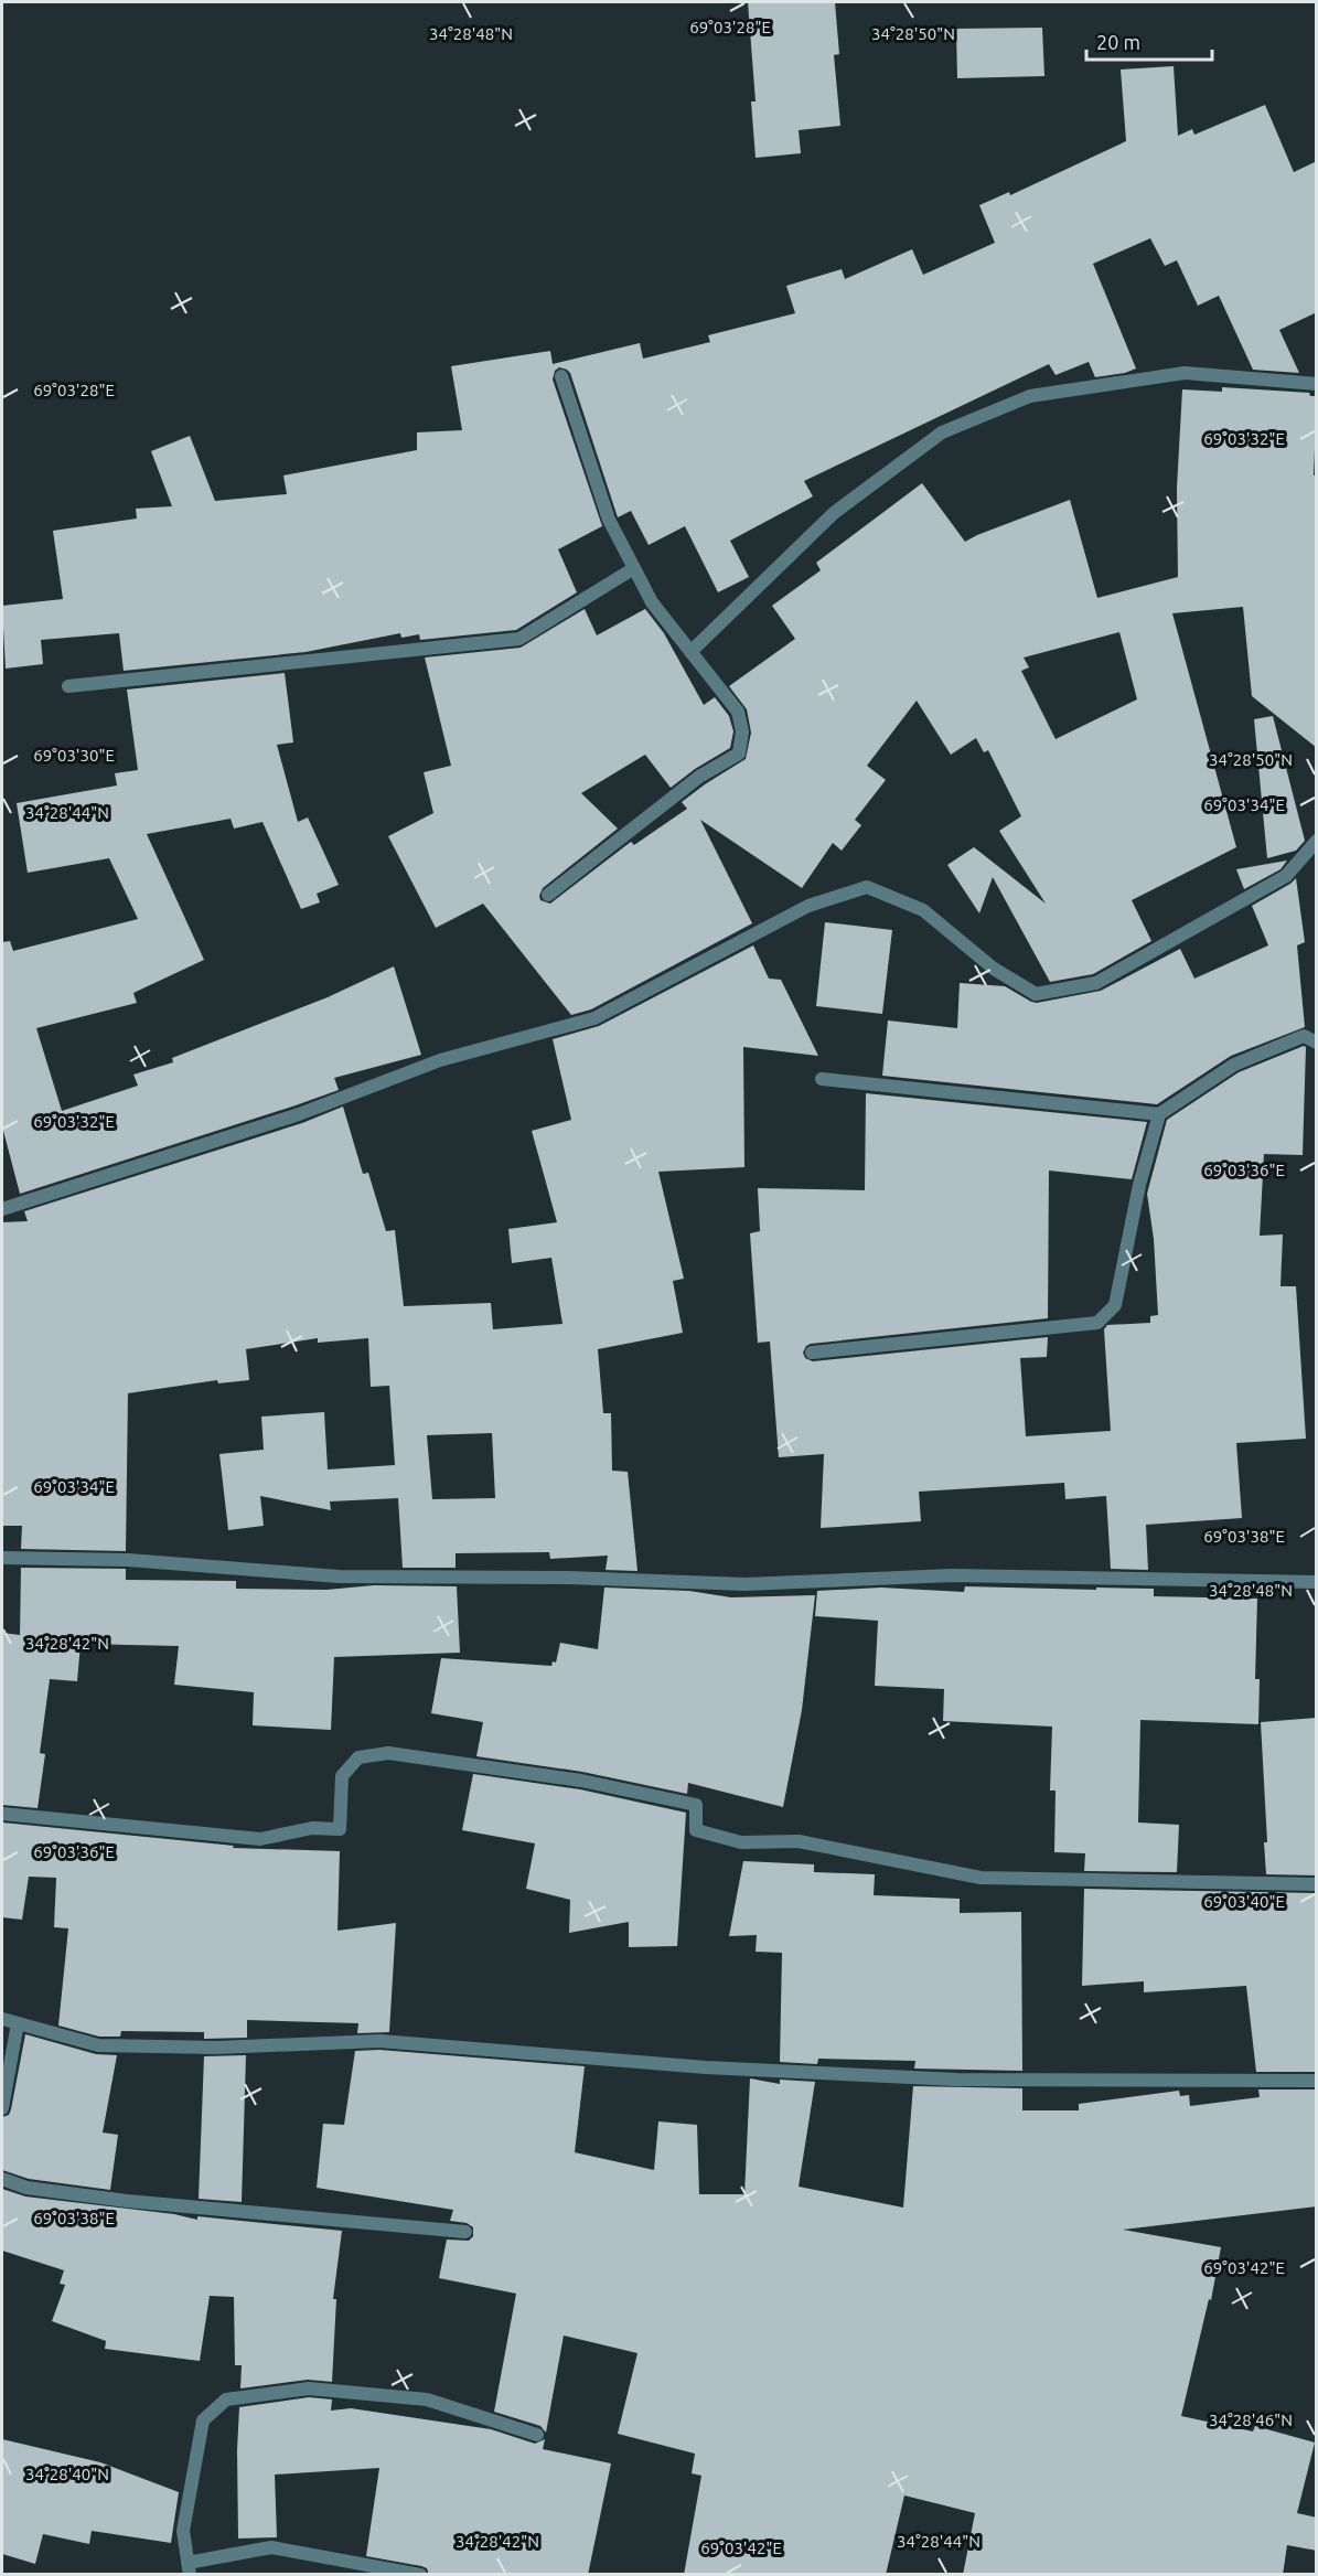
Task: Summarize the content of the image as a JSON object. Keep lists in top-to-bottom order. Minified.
{"scale_bar":"20 m","coordinates":["69°03'28\"E","34°28'48\"N","34°28'50\"N","69°03'32\"E","69°03'30\"E","69°03'34\"E","34°28'44\"N","69°03'36\"E","69°03'38\"E","34°28'42\"N","69°03'40\"E","69°03'42\"E","34°28'46\"N","34°28'40\"N"]}
